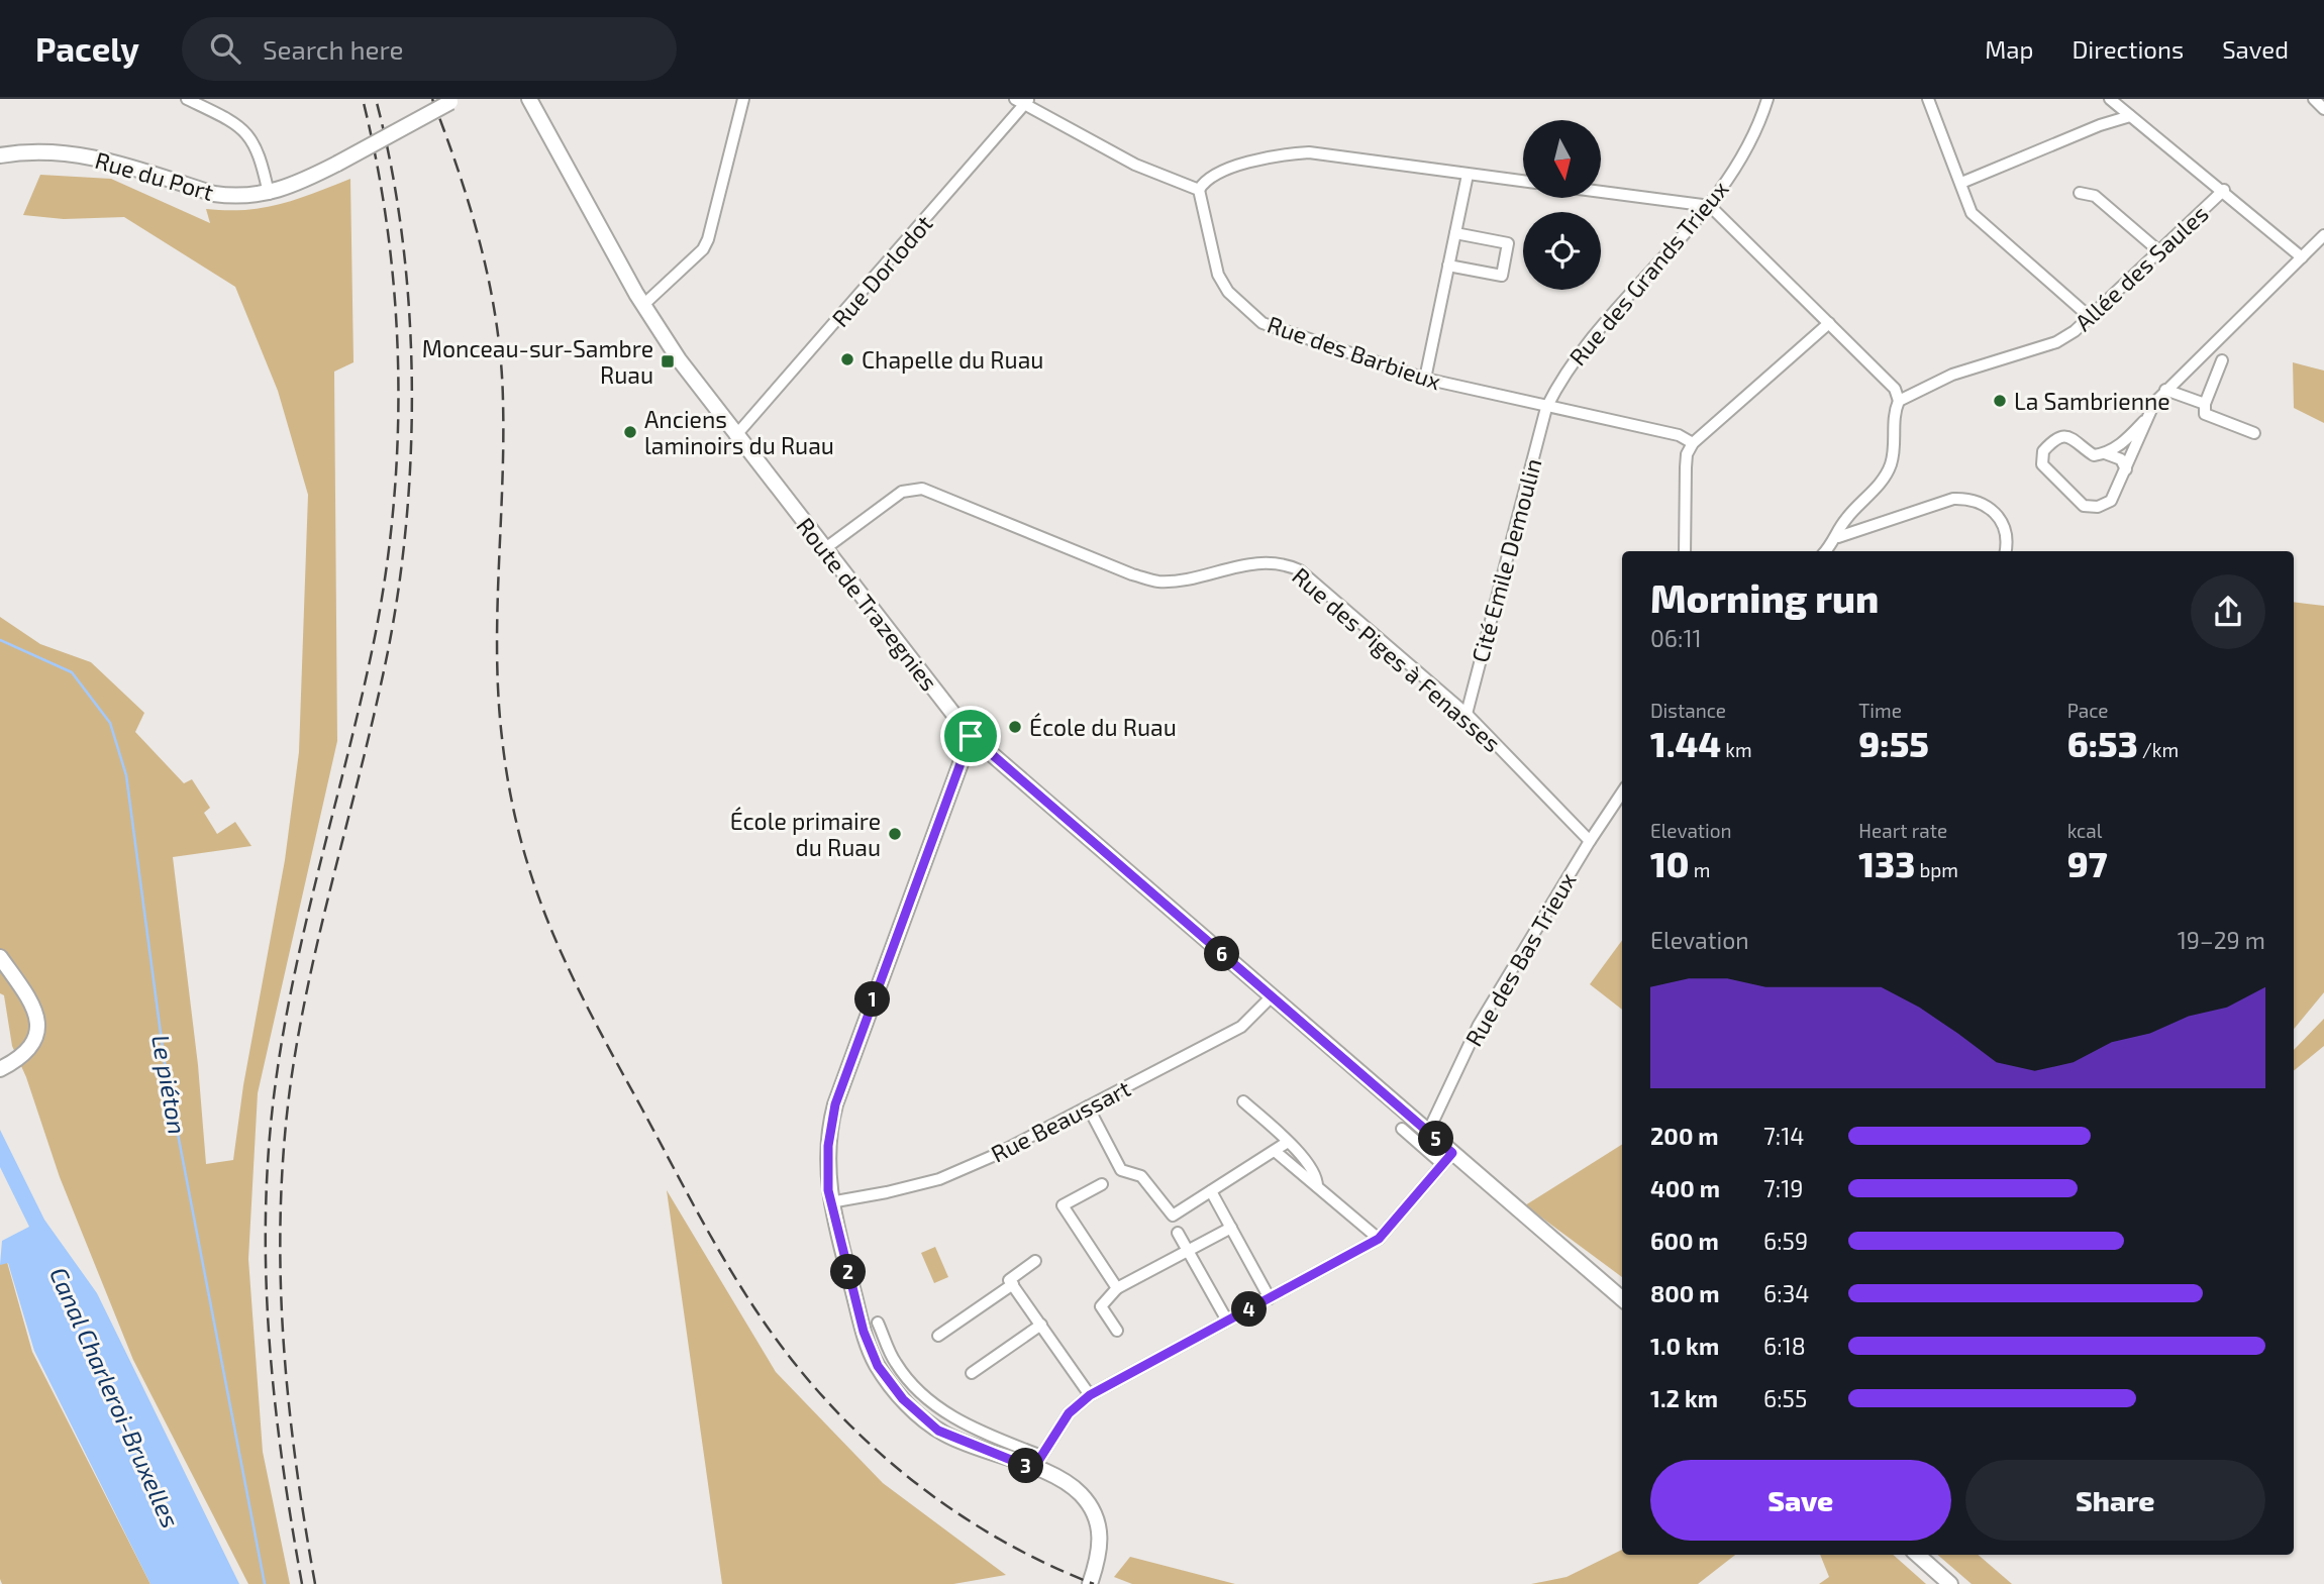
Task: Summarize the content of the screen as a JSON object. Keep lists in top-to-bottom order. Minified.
{"streets":{"main road":["Rue du Port","Route de Trazegnies"],"street":["Allée des Saules","Rue Dorlodot","Rue des Grands Trieux","Rue des Barbieux","Cité Emile Demoulin","Rue des Piges à Fenasses","Rue des Bas Trieux","Rue Beaussart"]},"crossings":[["Rue Dorlodot","Route de Trazegnies"],["Rue des Grands Trieux","Rue des Barbieux"],["Rue des Grands Trieux","Cité Emile Demoulin"],["Rue des Barbieux","Cité Emile Demoulin"],["Cité Emile Demoulin","Rue des Piges à Fenasses"],["Route de Trazegnies","Rue des Piges à Fenasses"],["Route de Trazegnies","Rue des Bas Trieux"],["Route de Trazegnies","Rue Beaussart"],["Rue des Piges à Fenasses","Rue des Bas Trieux"]],"water":["Le piéton","Canal Charleroi-Bruxelles"],"places":{"other":["Chapelle du Ruau","La Sambrienne","Anciens laminoirs du Ruau","École du Ruau","École primaire du Ruau"],"transit":["Monceau-sur-Sambre Ruau"]},"north":"bottom","page":{"header":"Pacely","search":"Search here","nav":["Map","Directions","Saved"],"heading":["Morning run","06:11"],"stats":[["Distance","1.44 km"],["Time","9:55"],["Pace","6:53 /km"],["Elevation","10 m"],["Heart rate","133 bpm"],["kcal","97"]],"chart":["Elevation","19–29 m"],"pins":["6","1","5","2","4","3"],"list":[{"name":"200 m","note":"7:14"},{"name":"400 m","note":"7:19"},{"name":"600 m","note":"6:59"},{"name":"800 m","note":"6:34"},{"name":"1.0 km","note":"6:18"},{"name":"1.2 km","note":"6:55"}],"buttons":["Save","Share"]}}
